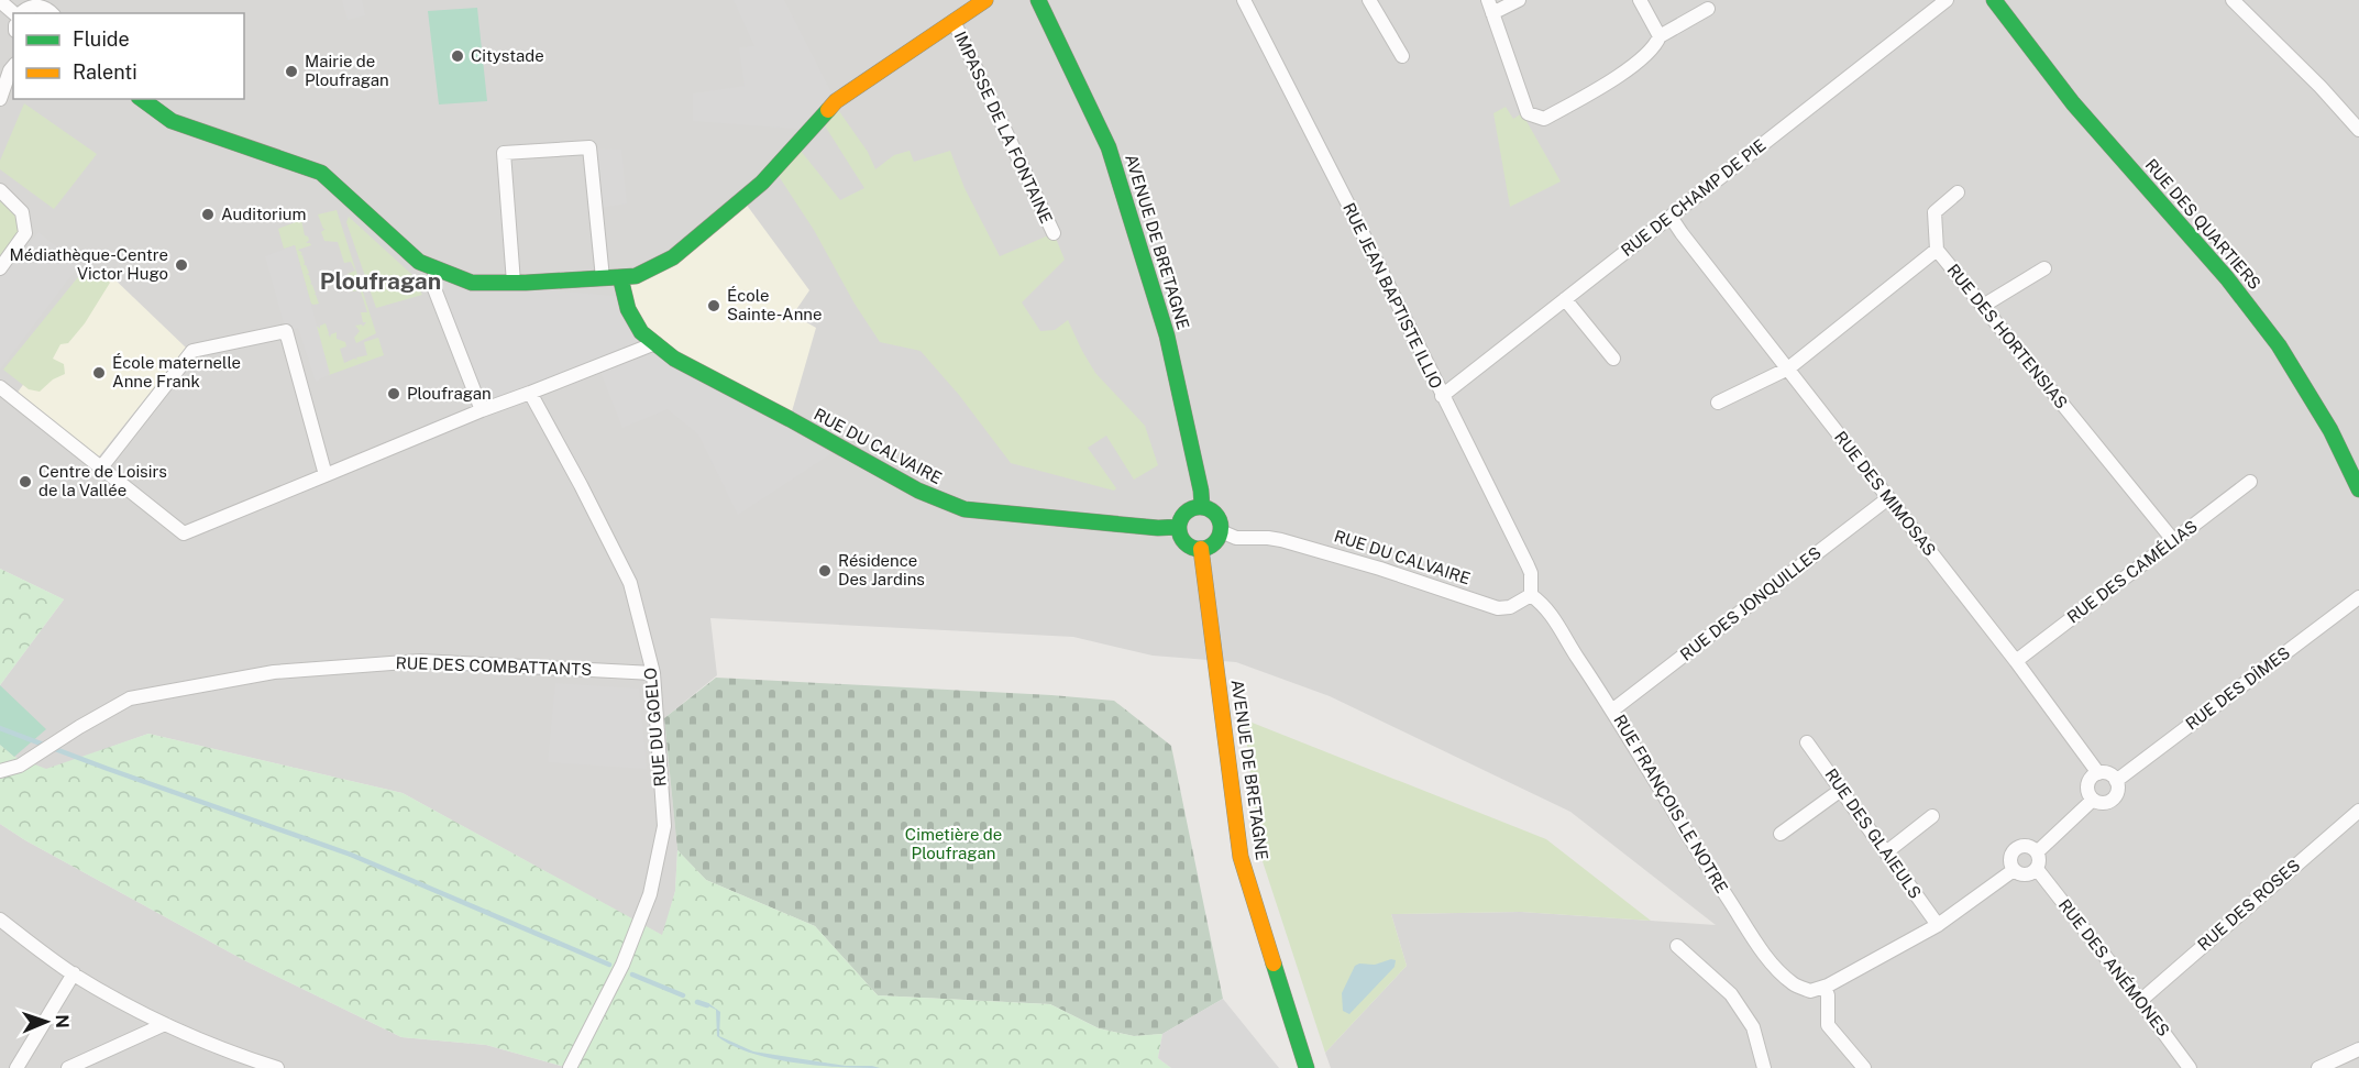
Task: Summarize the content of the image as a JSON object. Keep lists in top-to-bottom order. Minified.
{"streets":{"street":["IMPASSE DE LA FONTAINE","RUE DE CHAMP DE PIE","RUE DES QUARTIERS","AVENUE DE BRETAGNE","RUE JEAN BAPTISTE ILLIO","RUE DES HORTENSIAS","RUE DU CALVAIRE","RUE DES MIMOSAS","RUE DES CAMÉLIAS","RUE DES JONQUILLES","RUE DES COMBATTANTS","RUE DES DÎMES","RUE DU GOELO","RUE FRANÇOIS LE NOTRE","RUE DES GLAIEULS","RUE DES ROSES","RUE DES ANÉMONES"]},"crossings":[["RUE DE CHAMP DE PIE","RUE JEAN BAPTISTE ILLIO"],["RUE DE CHAMP DE PIE","RUE DES MIMOSAS"],["AVENUE DE BRETAGNE","RUE DU CALVAIRE"],["RUE JEAN BAPTISTE ILLIO","RUE DU CALVAIRE"],["RUE JEAN BAPTISTE ILLIO","RUE FRANÇOIS LE NOTRE"],["RUE DES HORTENSIAS","RUE DES MIMOSAS"],["RUE DES HORTENSIAS","RUE DES CAMÉLIAS"],["RUE DU CALVAIRE","RUE FRANÇOIS LE NOTRE"],["RUE DES MIMOSAS","RUE DES CAMÉLIAS"],["RUE DES MIMOSAS","RUE DES JONQUILLES"],["RUE DES MIMOSAS","RUE DES DÎMES"],["RUE DES JONQUILLES","RUE FRANÇOIS LE NOTRE"],["RUE DES COMBATTANTS","RUE DU GOELO"],["RUE DES ROSES","RUE DES ANÉMONES"]],"districts":["Ploufragan"],"parks":["Cimetière de Ploufragan"],"places":["Citystade","Mairie de Ploufragan","Auditorium","Médiathèque-Centre Victor Hugo","École Sainte-Anne","École maternelle Anne Frank","Ploufragan","Centre de Loisirs de la Vallée","Résidence Des Jardins"],"legend":["Fluide","Ralenti"],"north":"right"}
